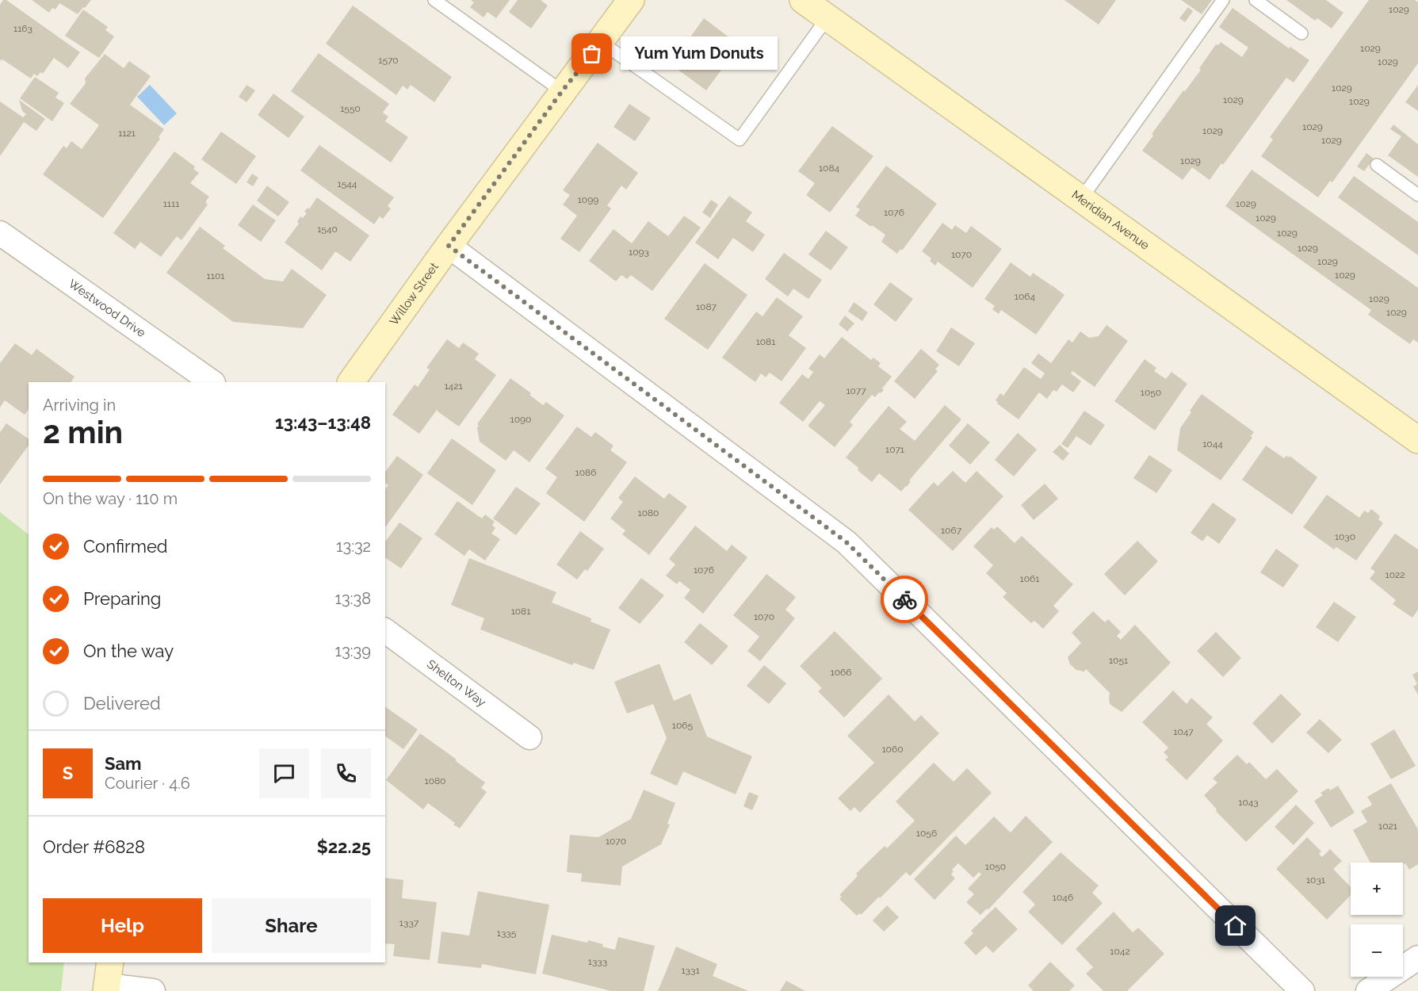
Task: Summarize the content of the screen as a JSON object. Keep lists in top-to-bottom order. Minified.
{"streets":{"main road":["Meridian Avenue","Willow Street"],"street":["Westwood Drive","Shelton Way"]},"places":["Yum Yum Donuts"],"house_numbers":["1029","1163","1029","1570","1029","1029","1029","1029","1550","1029","1029","1121","1029","1029","1084","1544","1099","1111","1029","1076","1029","1540","1029","1029","1093","1070","1029","1029","1101","1064","1029","1087","1029","1081","1421","1077","1050","1090","1044","1071","1086","1080","1067","1030","1076","1022","1061","1081","1070","1051","1066","1065","1047","1060","1080","1043","1021","1056","1070","1050","1031","1046","1337","1335","1042","1333","1331"],"page":{"bubble":"Yum Yum Donuts","heading":["2 min","Arriving in","13:43–13:48"],"panel":["Sam","Courier · 4.6","Order #6828","$22.25"],"bar":"On the way · 110 m","list":[["Confirmed","13:32"],["Preparing","13:38"],["On the way","13:39"],"Delivered"],"round":"S","map_buttons":["+","−"],"buttons":["Help","Share"]}}
